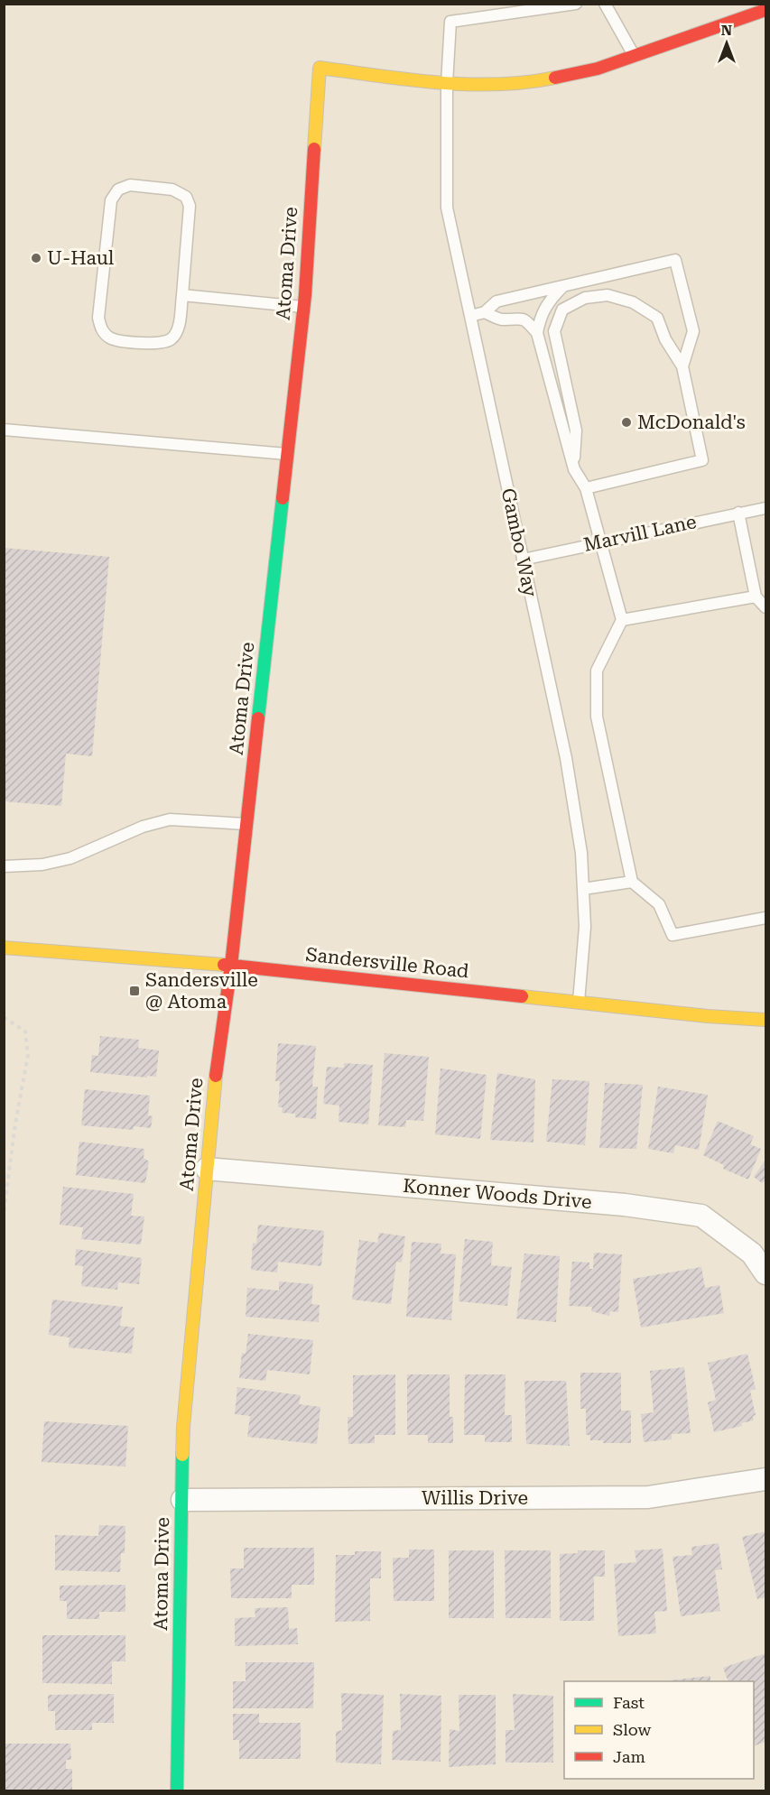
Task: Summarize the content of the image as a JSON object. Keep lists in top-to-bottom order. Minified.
{"streets":{"street":["Atoma Drive","Sandersville Road","Konner Woods Drive","Willis Drive"],"lane":["Marvill Lane","Gambo Way"]},"crossings":[["Atoma Drive","Gambo Way"],["Atoma Drive","Sandersville Road"],["Atoma Drive","Konner Woods Drive"],["Atoma Drive","Willis Drive"],["Marvill Lane","Gambo Way"],["Gambo Way","Sandersville Road"]],"places":{"other":["U-Haul","McDonald's"],"transit":["Sandersville @ Atoma"]},"legend":["Fast","Slow","Jam"],"north":"top"}
